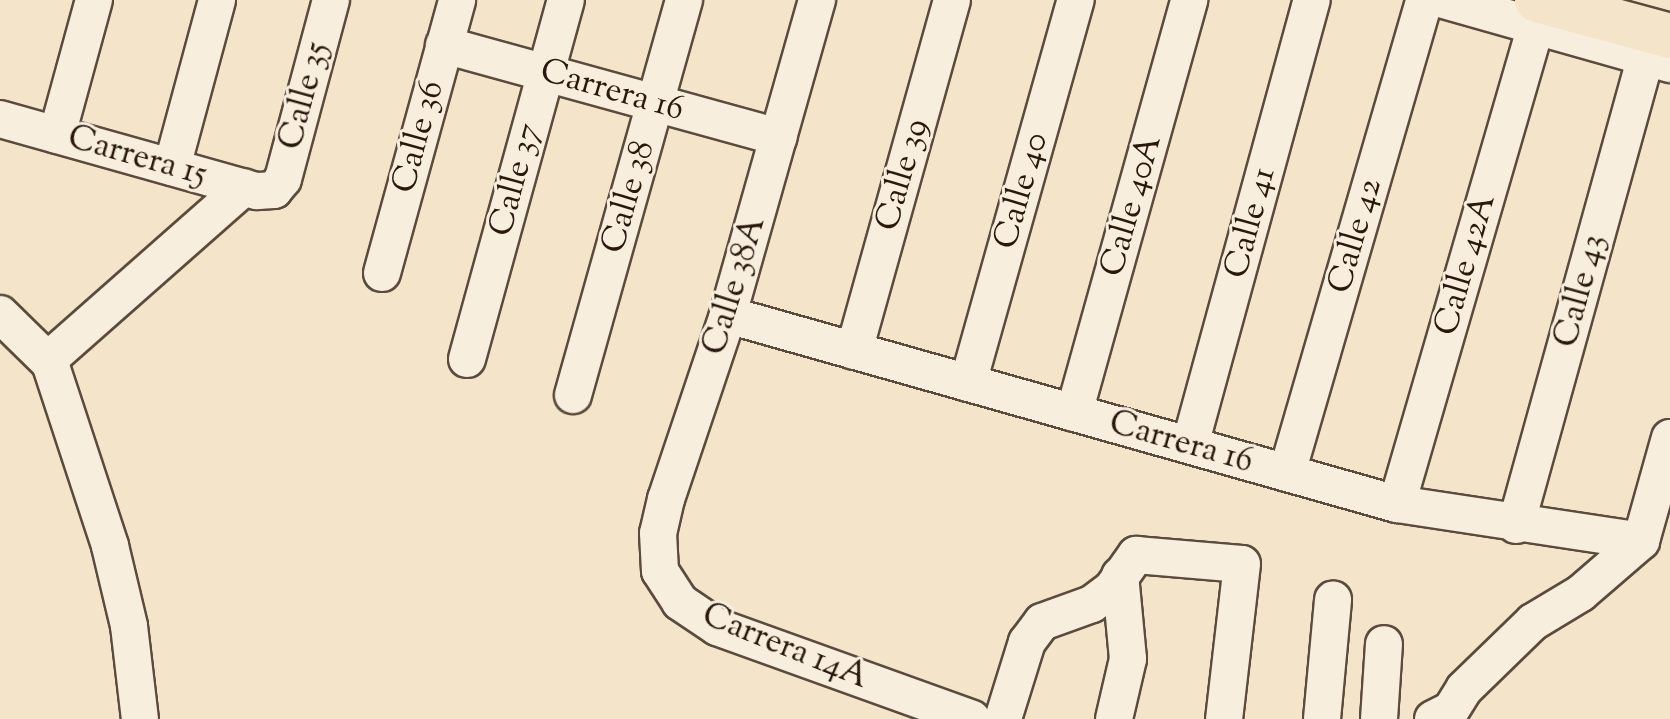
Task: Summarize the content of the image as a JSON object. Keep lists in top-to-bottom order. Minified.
{"streets":{"street":["Carrera 16","Calle 35","Calle 36","Carrera 15","Calle 39","Calle 37","Calle 40","Calle 38","Calle 40A","Calle 41","Calle 42","Calle 42A","Calle 38A","Calle 43","Carrera 14A"]},"crossings":[["Carrera 16","Calle 36"],["Carrera 16","Calle 39"],["Carrera 16","Calle 37"],["Carrera 16","Calle 40"],["Carrera 16","Calle 38"],["Carrera 16","Calle 40A"],["Carrera 16","Calle 41"],["Carrera 16","Calle 42"],["Carrera 16","Calle 42A"],["Carrera 16","Calle 38A"],["Carrera 16","Calle 43"],["Calle 35","Carrera 15"],["Calle 38A","Carrera 14A"]]}
